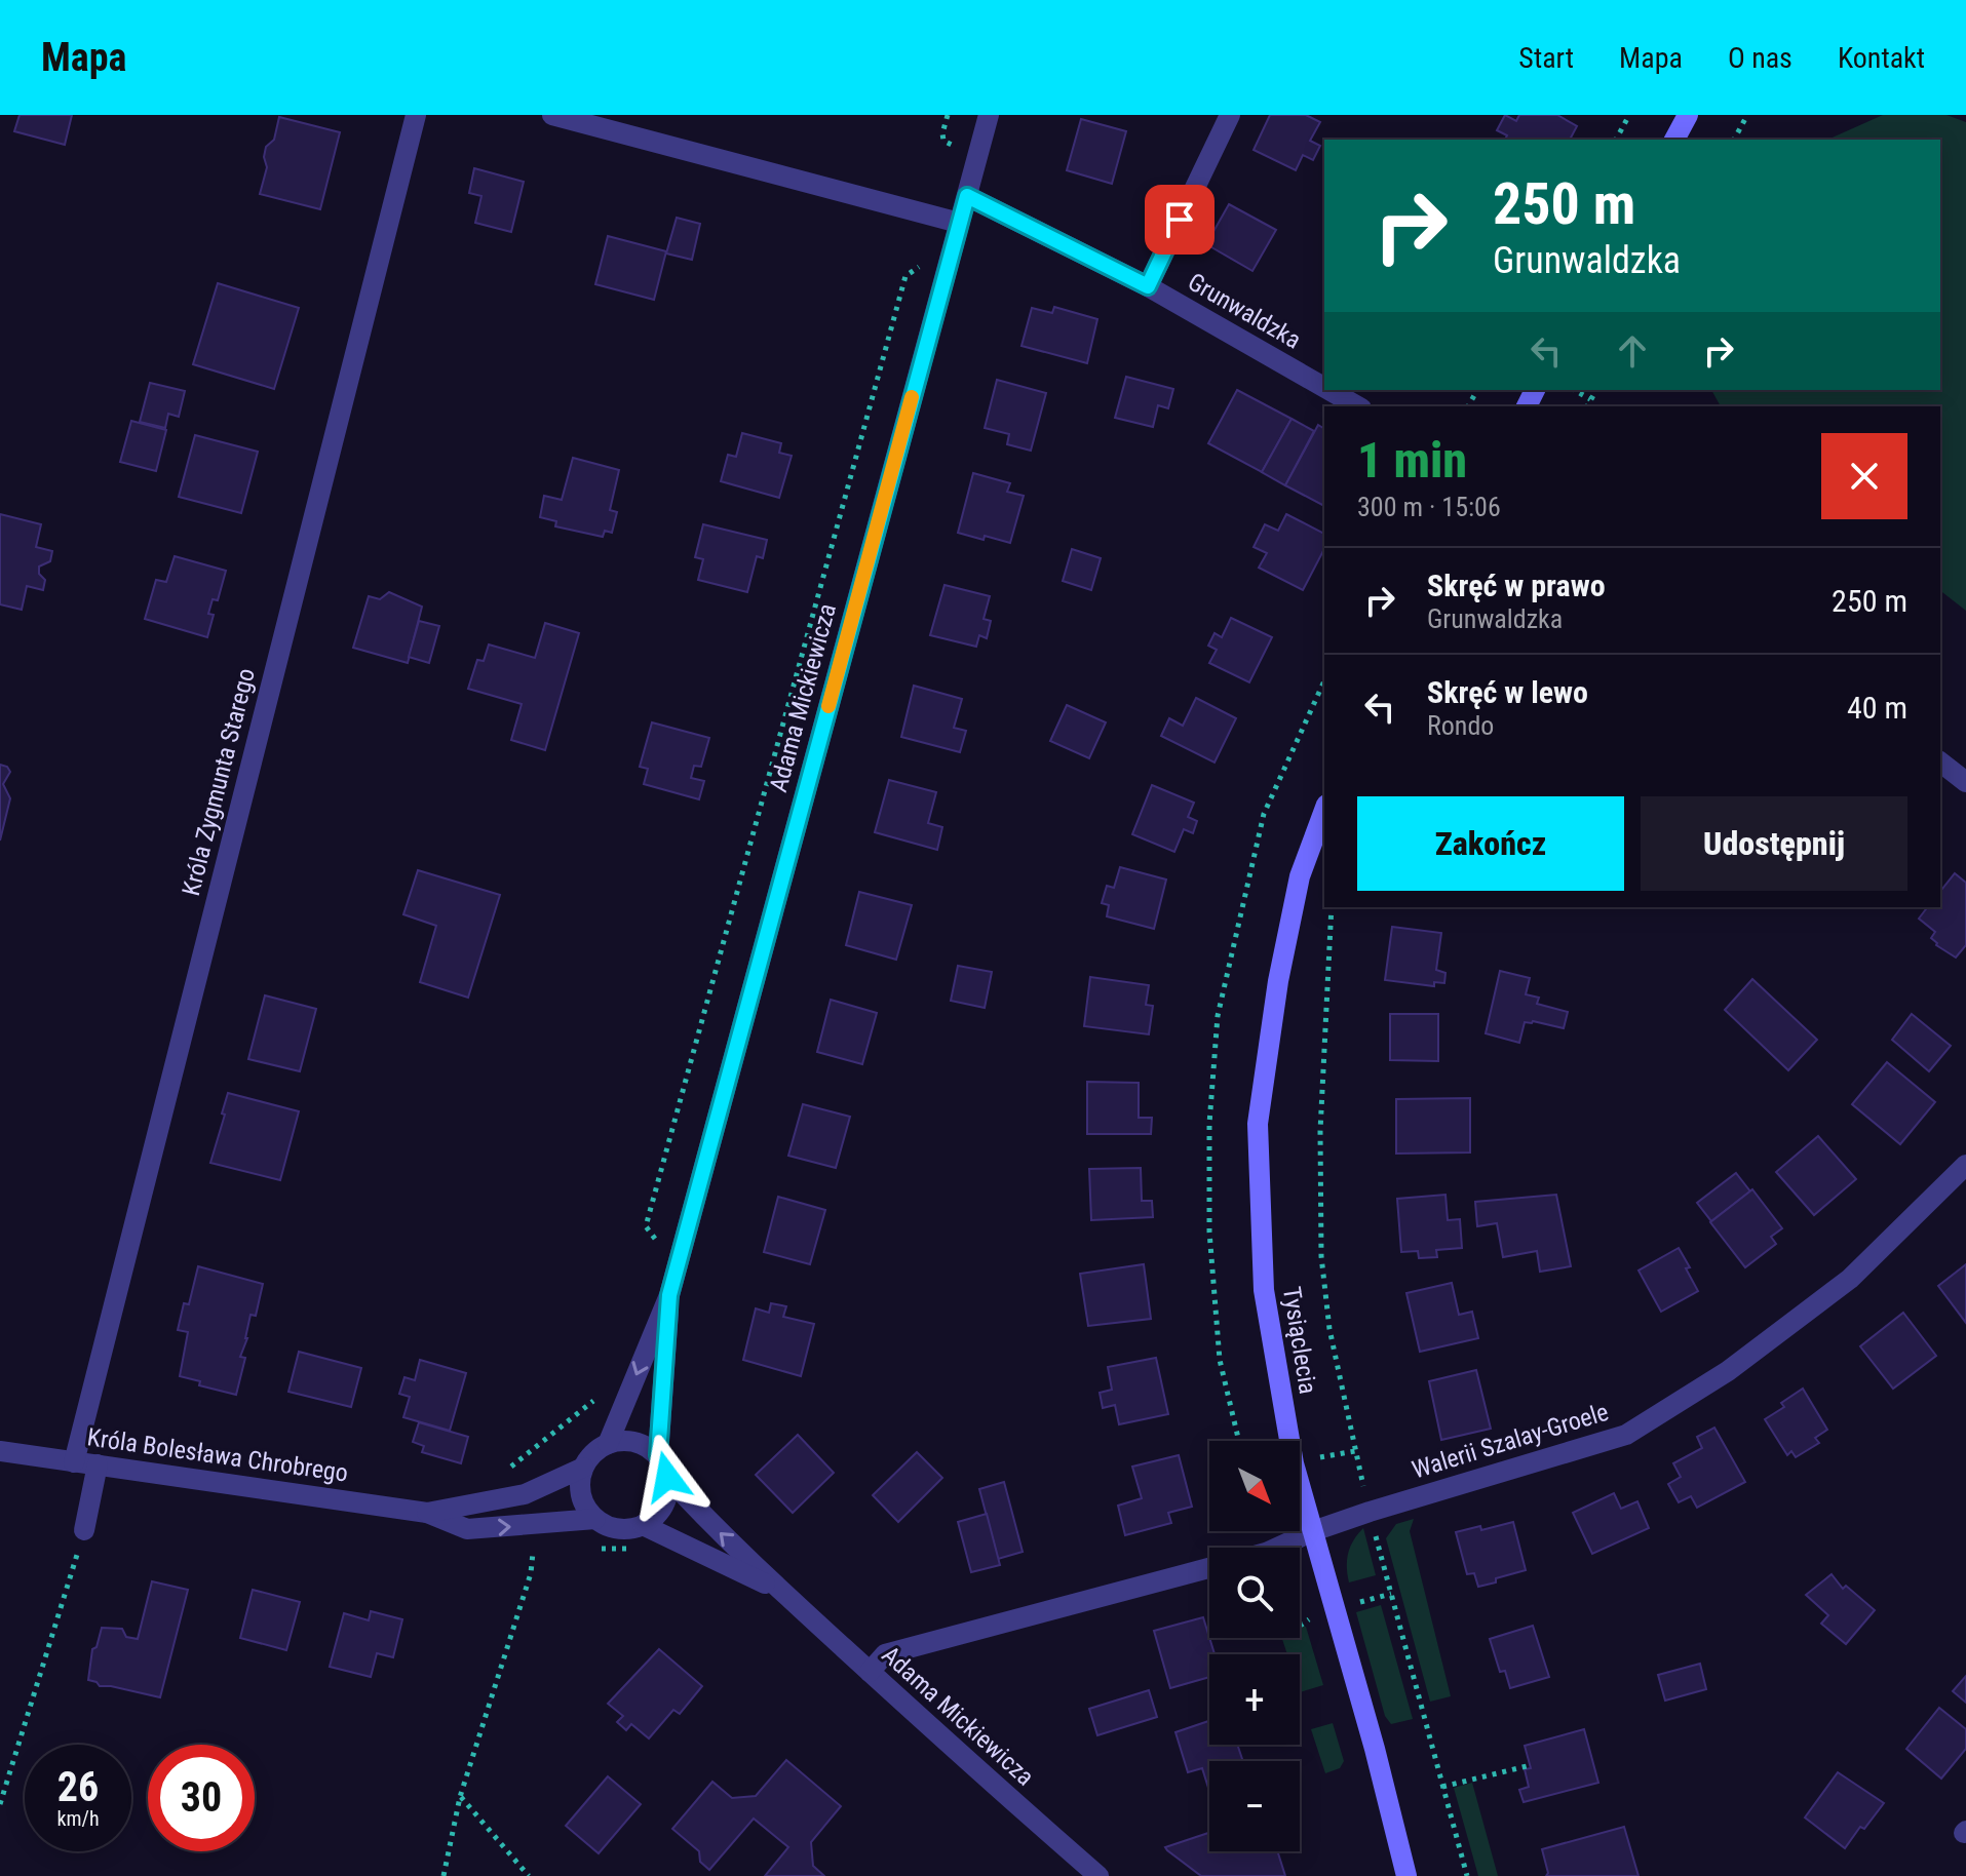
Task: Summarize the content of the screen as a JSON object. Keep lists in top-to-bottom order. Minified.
{"streets":{"street":["Grunwaldzka","Adama Mickiewicza","Króla Zygmunta Starego","Tysiąclecia","Walerii Szalay-Groele","Króla Bolesława Chrobrego"]},"crossings":[["Grunwaldzka","Adama Mickiewicza"],["Adama Mickiewicza","Króla Bolesława Chrobrego"],["Króla Zygmunta Starego","Króla Bolesława Chrobrego"],["Tysiąclecia","Walerii Szalay-Groele"]],"north":"bottom right","page":{"header":"Mapa","nav":["Start","Mapa","O nas","Kontakt"],"turn":["250 m","Grunwaldzka"],"heading":["1 min","300 m · 15:06"],"list":[{"name":"Skręć w prawo","note":"Grunwaldzka","value":"250 m"},{"name":"Skręć w lewo","note":"Rondo","value":"40 m"}],"buttons":["Zakończ","Udostępnij"],"map_buttons":["+","−"],"speed":"26 km/h","limit":"30"}}
